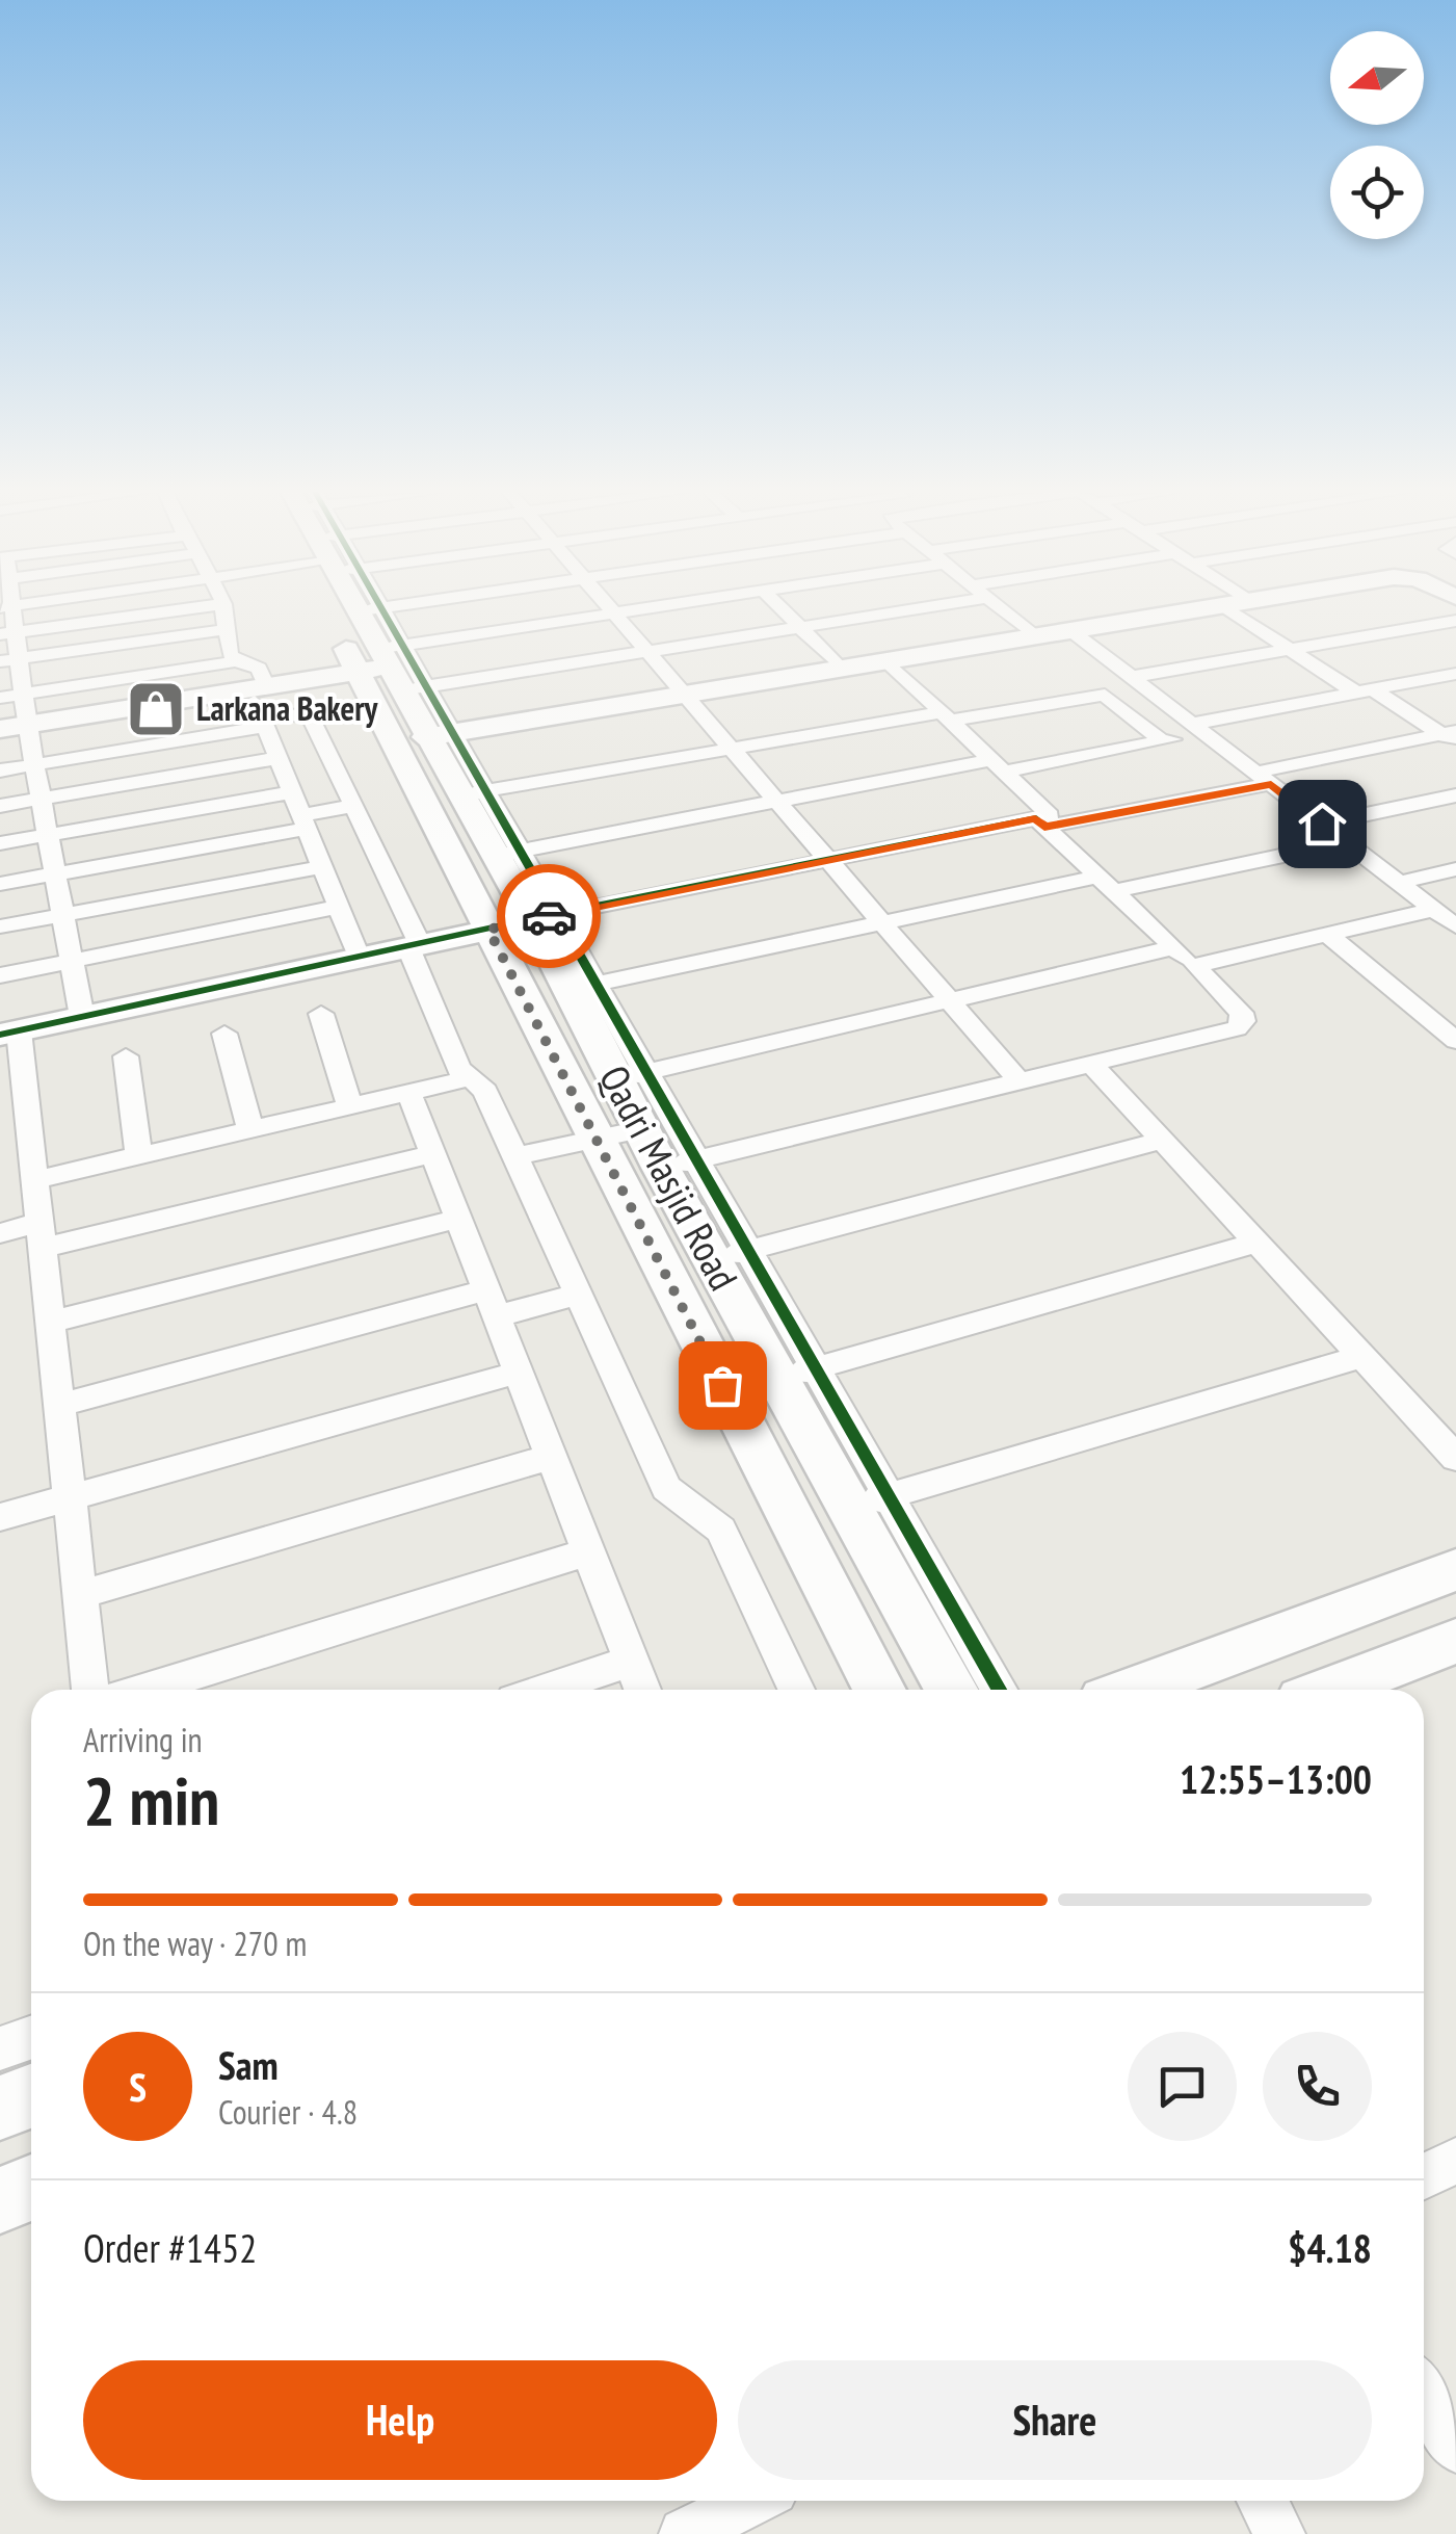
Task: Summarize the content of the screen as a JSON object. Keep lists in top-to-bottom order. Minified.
{"streets":{"street":["Qadri Masjid Road"]},"places":{"shop":["Larkana Bakery"]},"north":"left","page":{"heading":["2 min","Arriving in","12:55–13:00"],"panel":["Sam","Courier · 4.8","Order #1452","$4.18"],"bar":"On the way · 270 m","round":"S","buttons":["Help","Share"]}}
